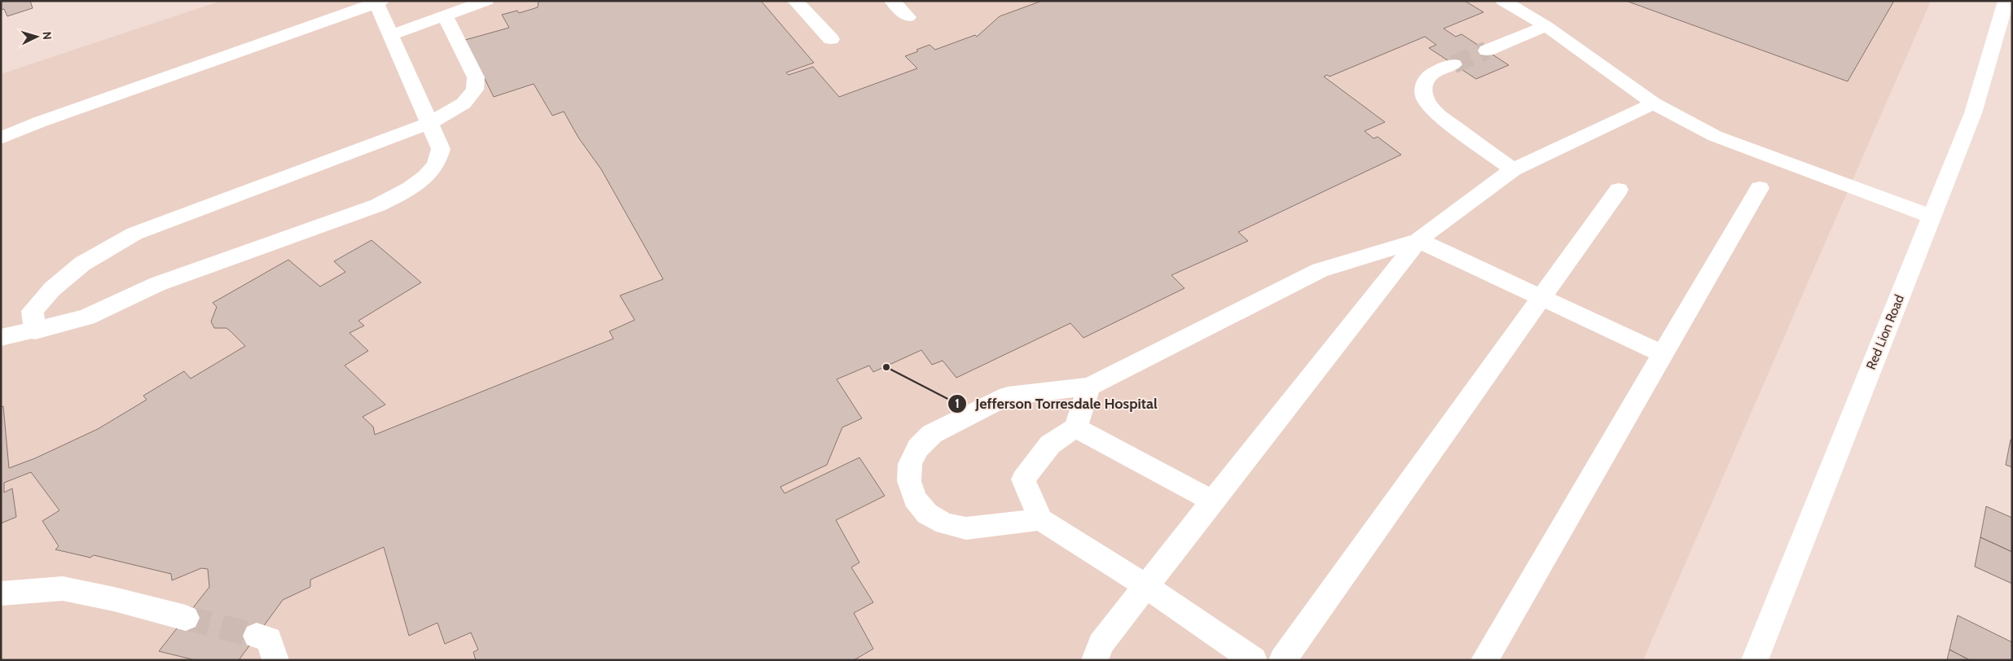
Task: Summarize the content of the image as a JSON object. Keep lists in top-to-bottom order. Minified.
{"streets":{"street":["Red Lion Road"]},"places":["Jefferson Torresdale Hospital"],"north":"right"}
